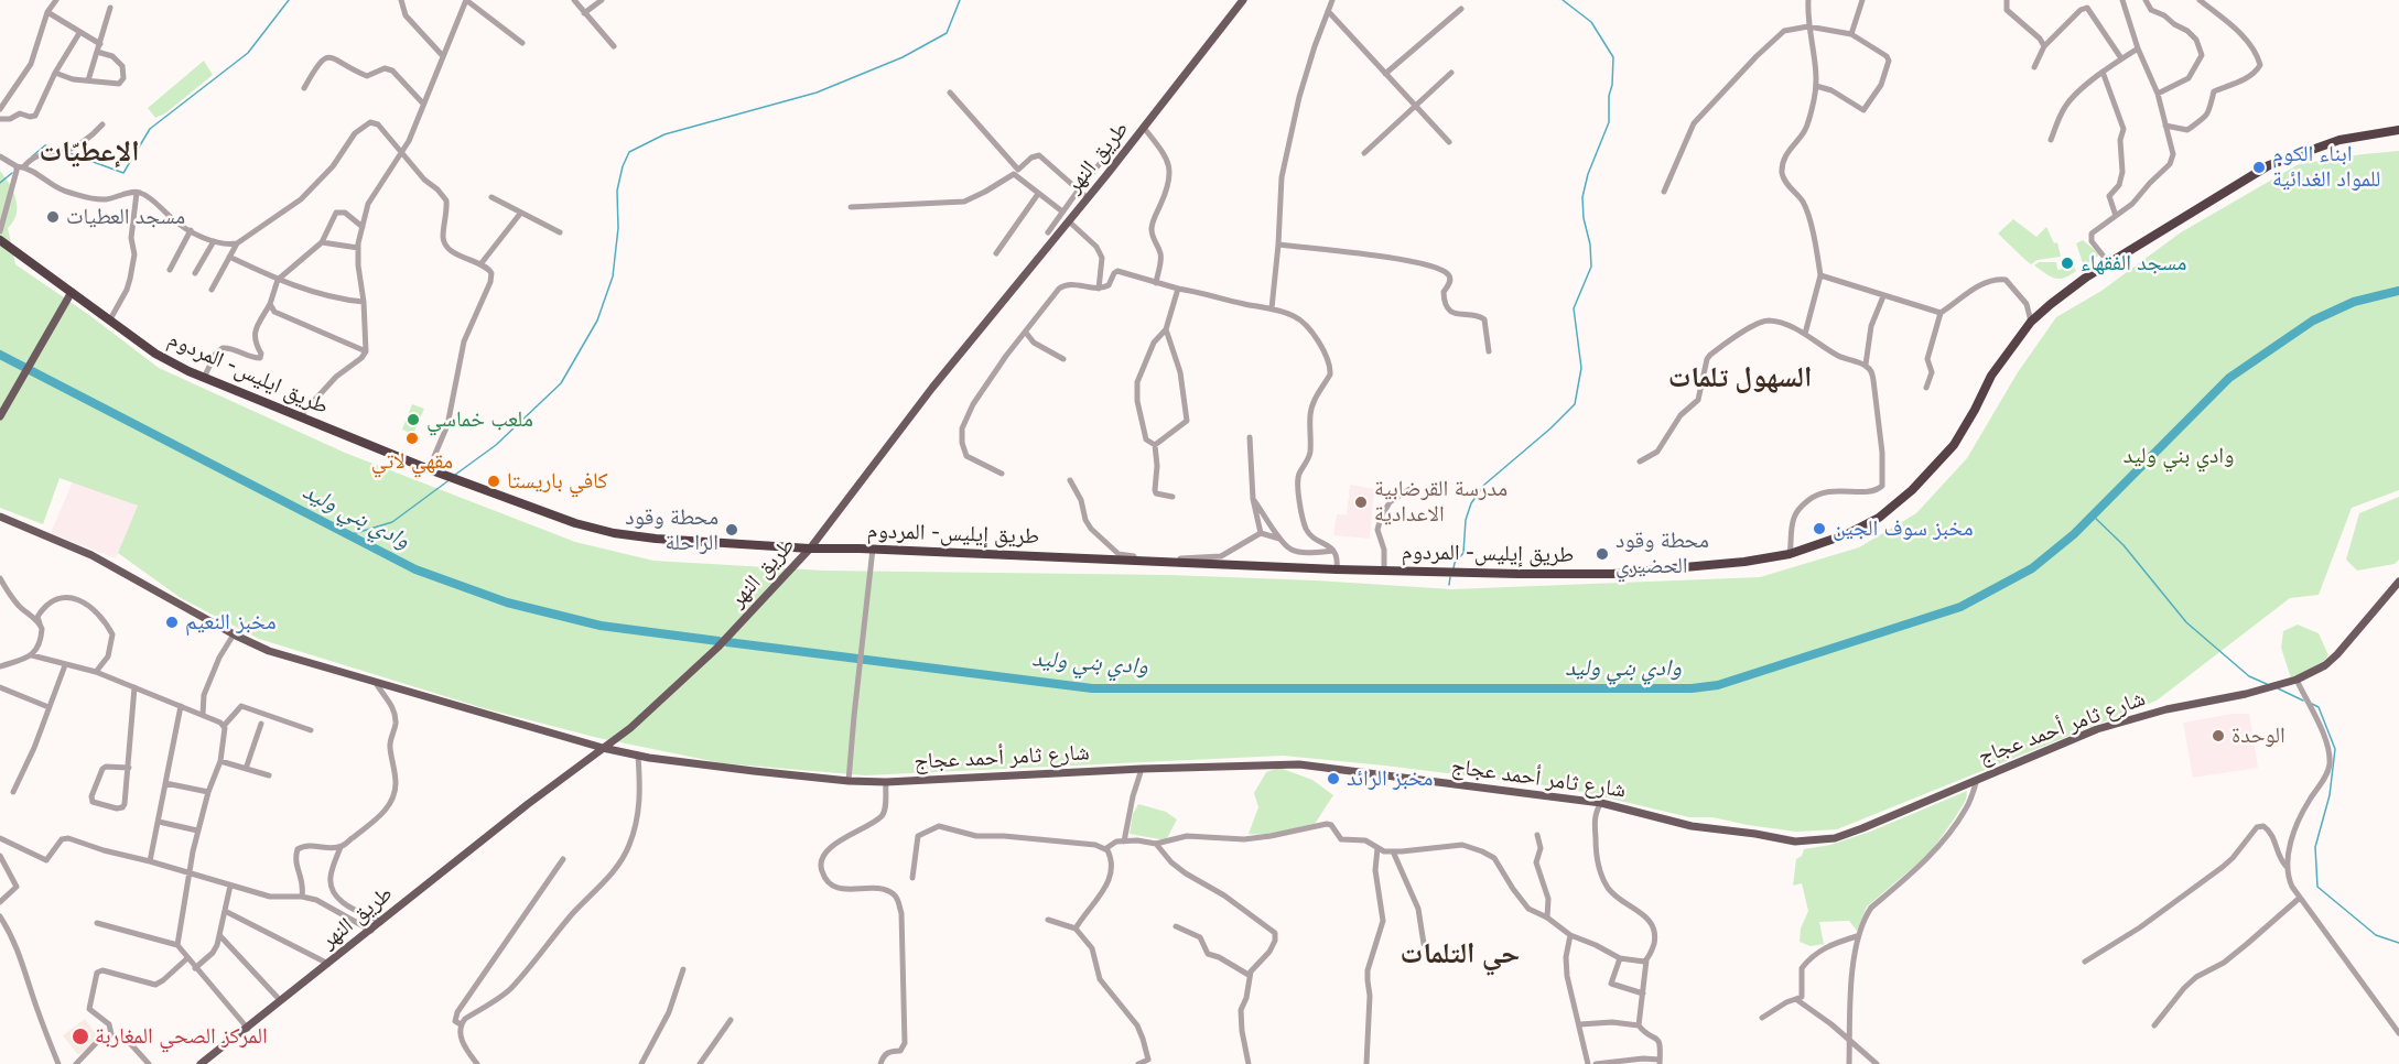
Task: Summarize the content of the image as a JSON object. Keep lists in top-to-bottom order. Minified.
{"streets":{"highway":["طريق ايليس- المردوم","طريق إيليس- المردوم"],"main road":["طريق النهر","شارع ثامر أحمد عجاج"]},"crossings":[["طريق النهر","طريق إيليس- المردوم"],["طريق النهر","شارع ثامر أحمد عجاج"],["طريق ايليس- المردوم","طريق إيليس- المردوم"]],"districts":["الإعطيّات","السهول تلمات","حي التلمات"],"water":["وادي بني وليد"],"parks":["وادي بني وليد"],"places":["ابناء الكوم للمواد الغدائية","مسجد العطيات","مسجد الفقهاء","ملعب خماسي","مقهي لاتي","كافي باريستا","مدرسة القرضابية الاعدادية","مخبز سوف الجين","محطة وقود الراحلة","محطة وقود الحضيري","مخبز النعيم","الوحدة","مخبز الرائد","المركز الصحي المغاربة"]}
